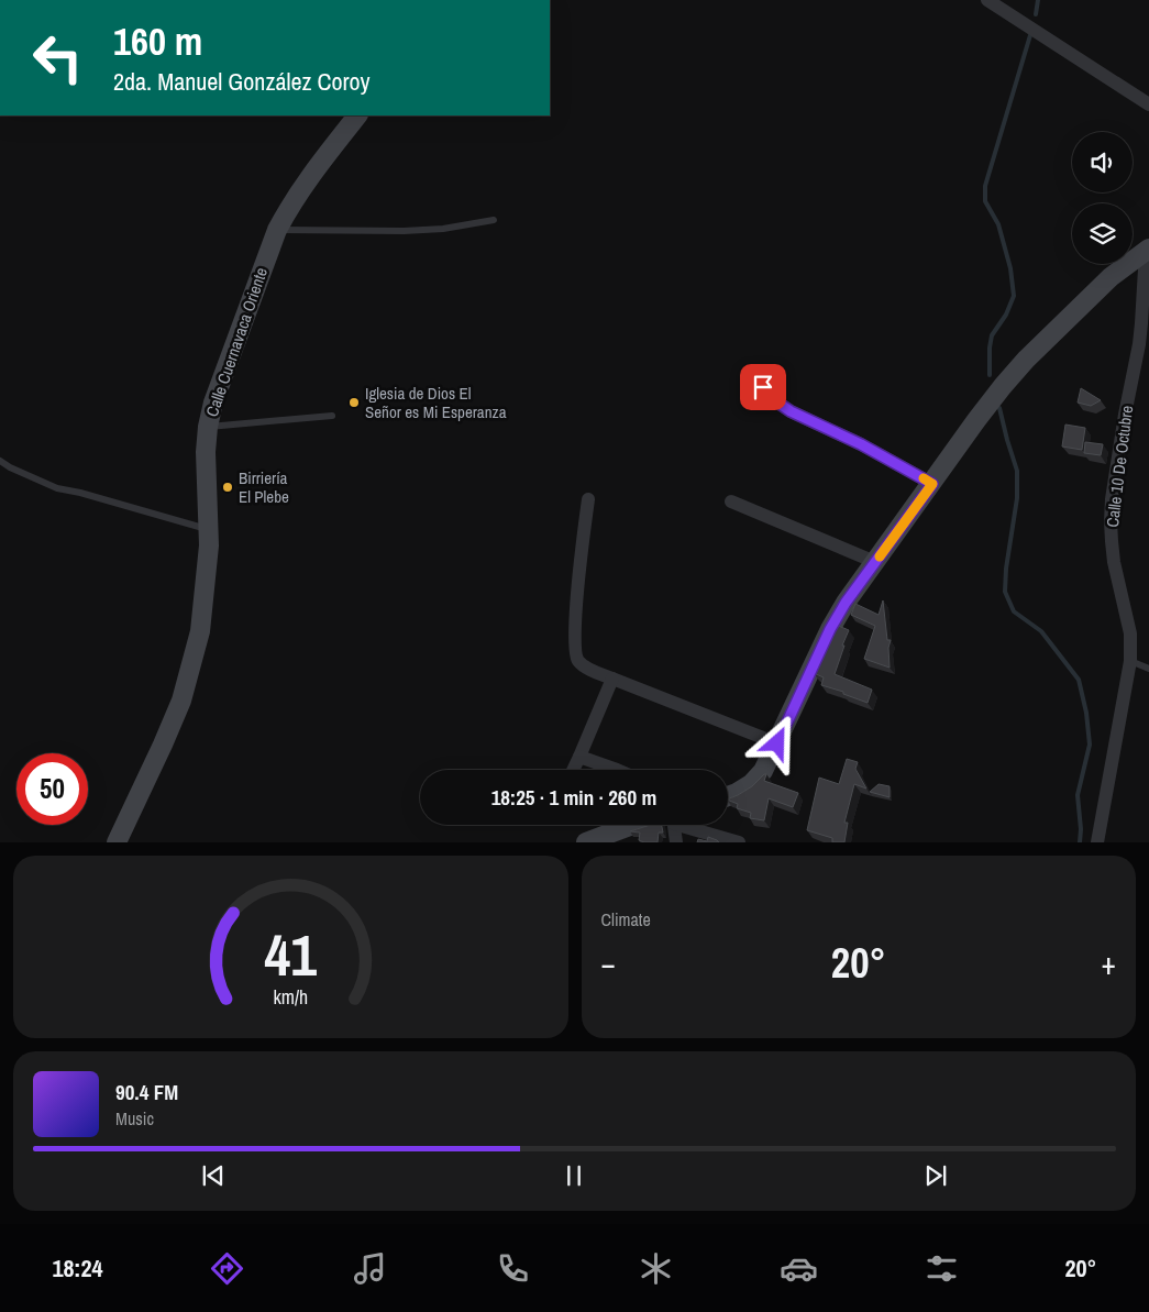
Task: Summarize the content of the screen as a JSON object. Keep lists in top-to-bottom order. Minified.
{"streets":{"main road":["Calle Cuernavaca Oriente"],"street":["Calle 10 De Octubre"]},"places":["Iglesia de Dios El Señor es Mi Esperanza","Birriería El Plebe"],"page":{"turn":["160 m","2da. Manuel González Coroy"],"limit":"50","trip":"18:25 · 1 min · 260 m","tile":"Climate","heat":["−","20°","+"],"song":["90.4 FM","Music"],"tabs":["18:24","20°"],"gauge":["41","km/h"]}}
